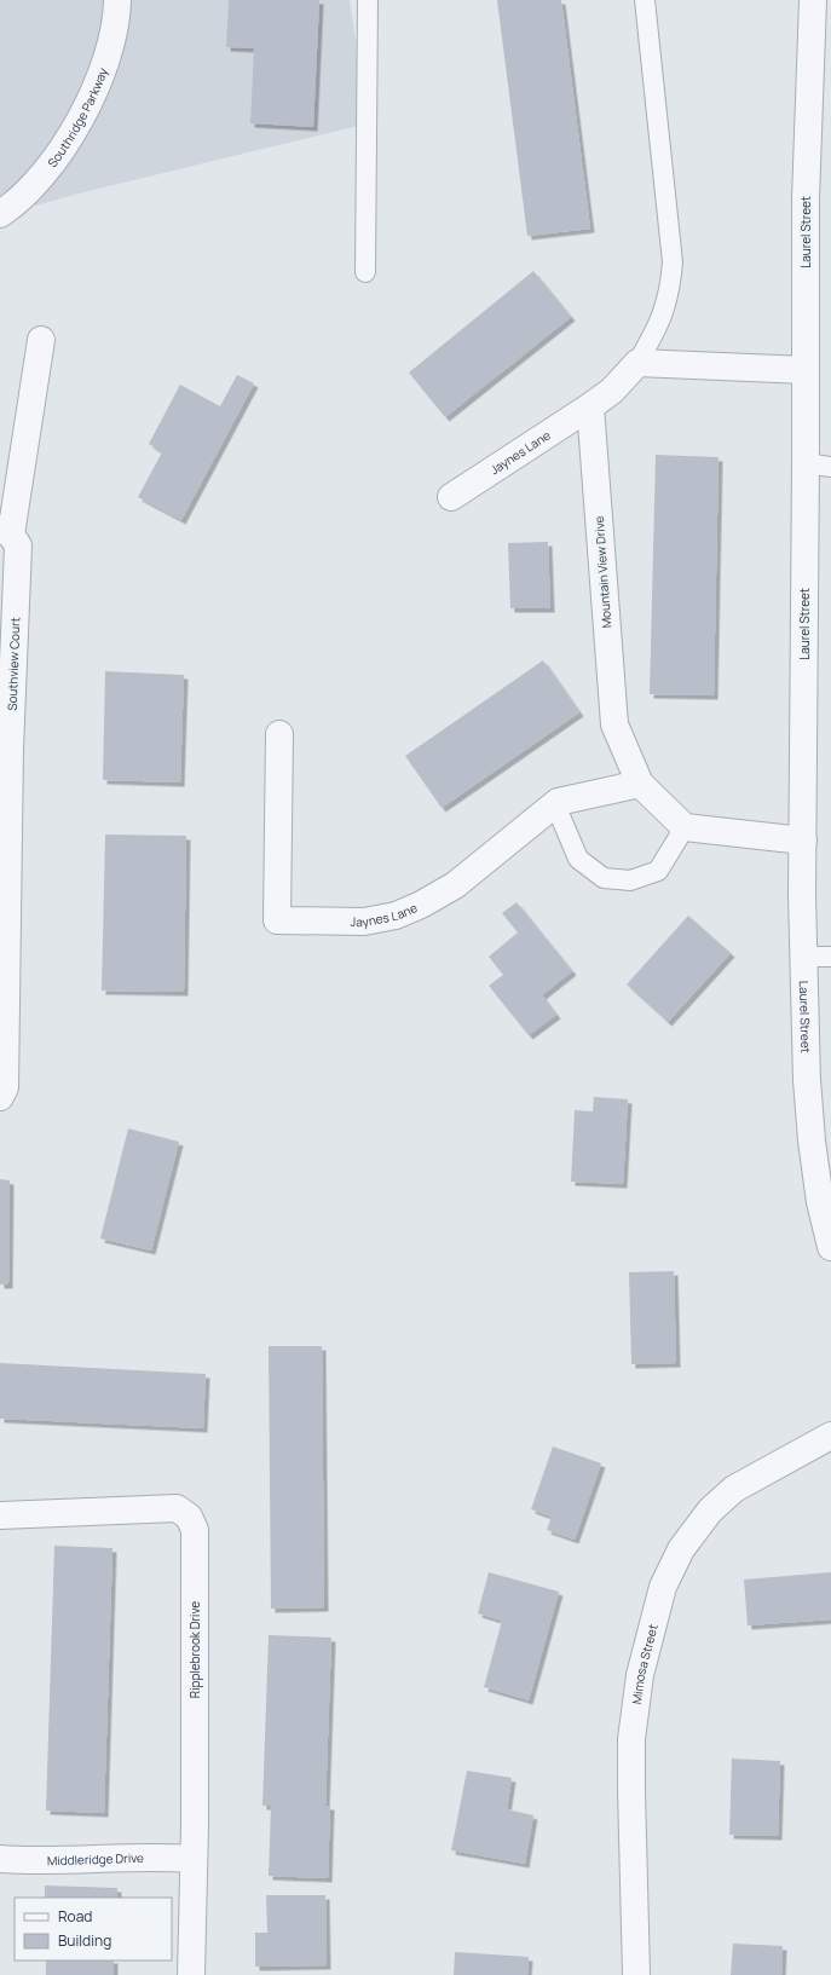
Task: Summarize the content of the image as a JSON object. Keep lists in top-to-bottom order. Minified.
{"streets":{"street":["Southridge Parkway","Laurel Street","Jaynes Lane","Mountain View Drive","Southview Court","Ripplebrook Drive","Mimosa Street","Middleridge Drive"]},"crossings":[["Jaynes Lane","Mountain View Drive"],["Ripplebrook Drive","Middleridge Drive"]],"legend":["Road","Building"]}
